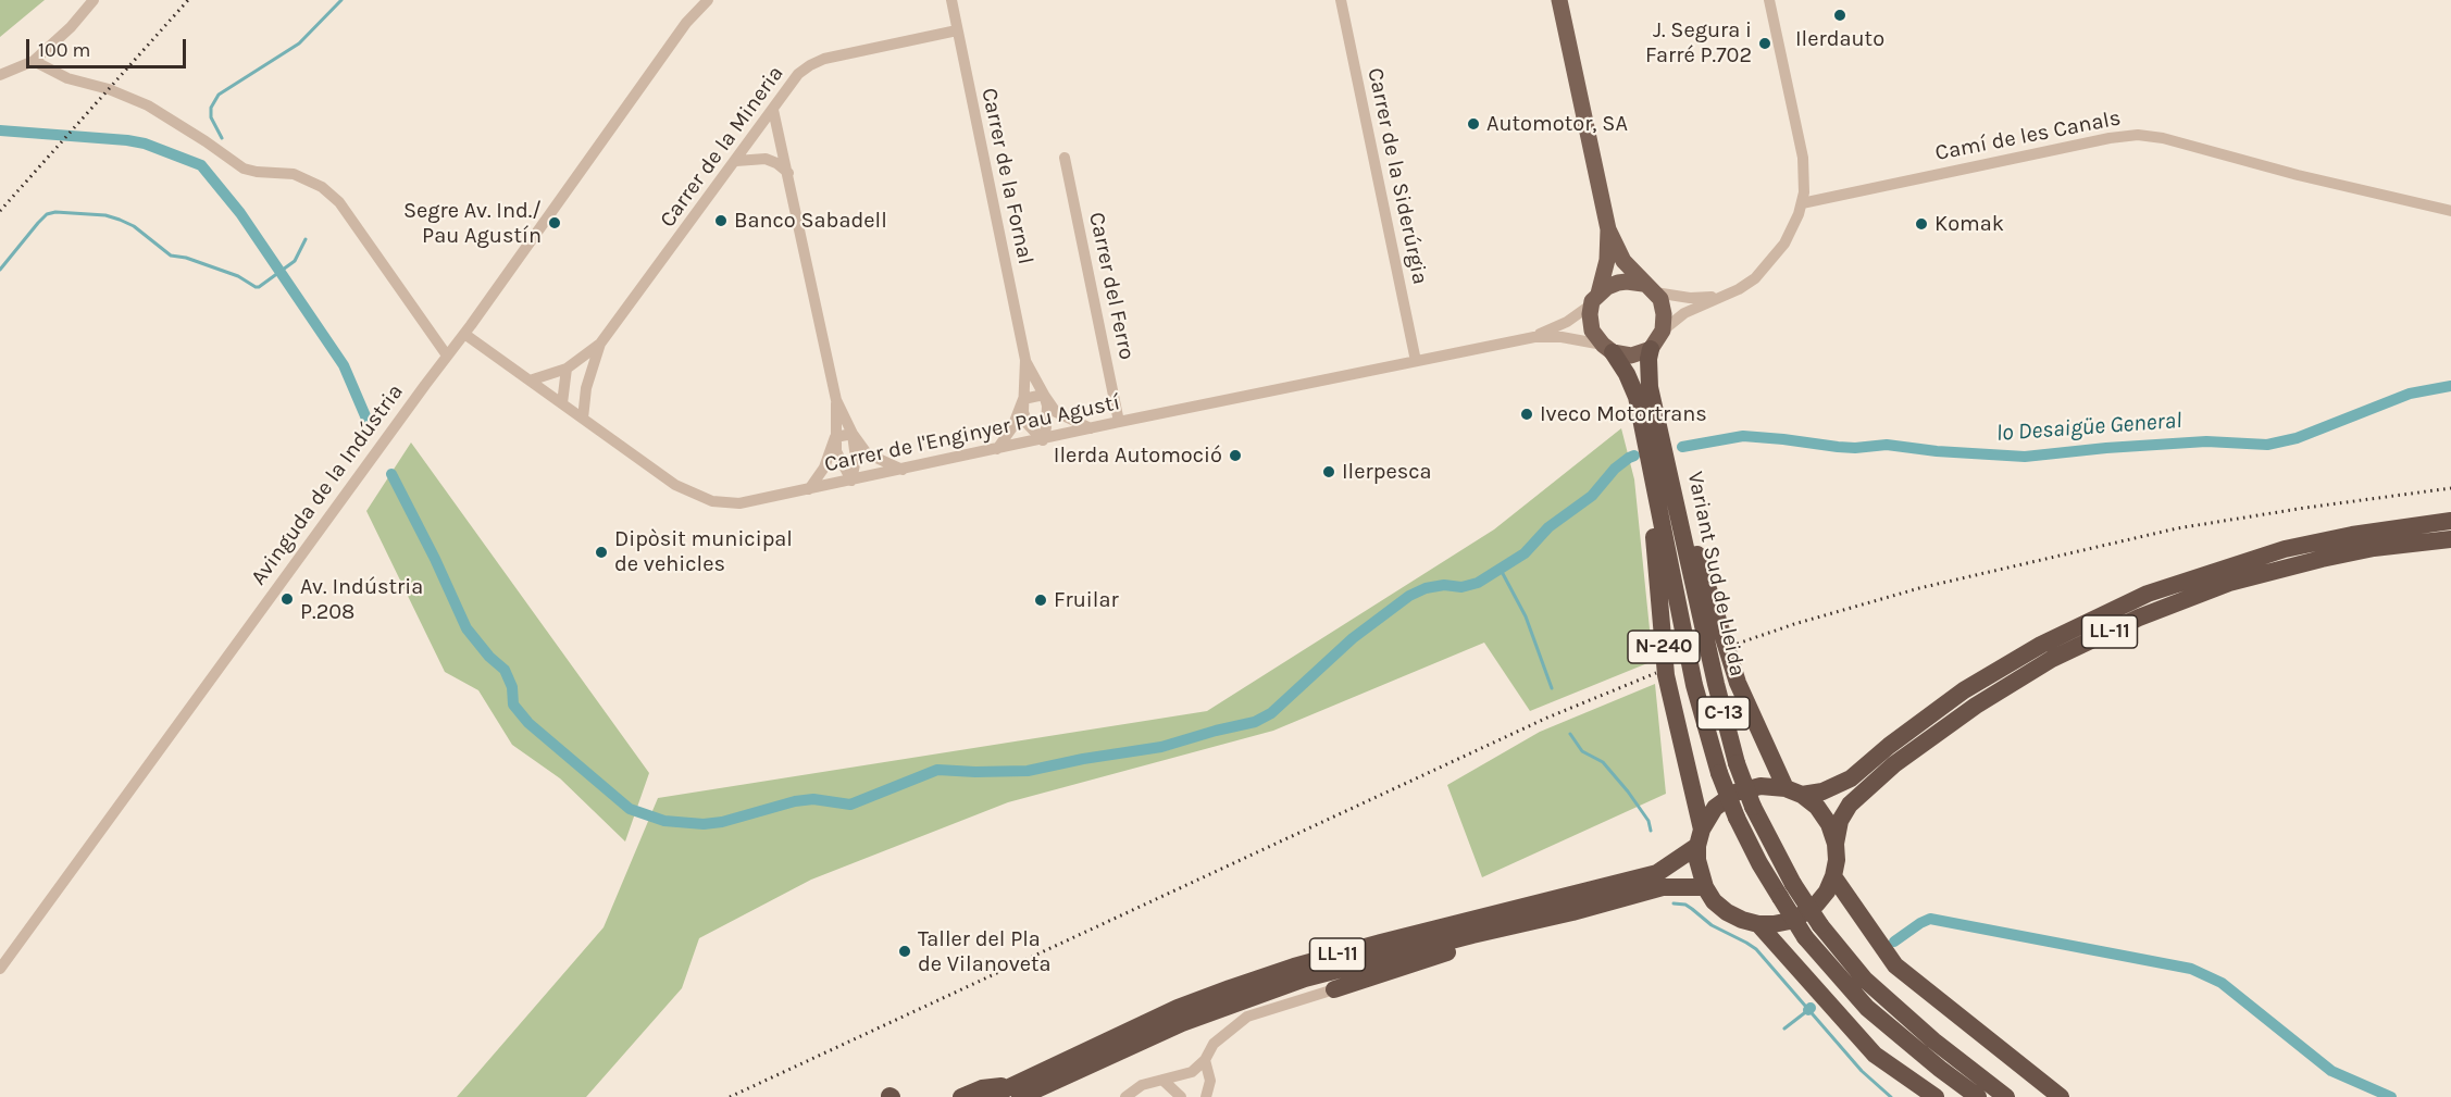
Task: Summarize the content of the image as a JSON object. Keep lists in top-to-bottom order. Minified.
{"streets":{"highway":["Variant Sud de Lleida","LL-11","N-240","C-13"],"street":["Camí de les Canals","Carrer de la Mineria","Carrer de la Fornal","Carrer de la Siderúrgia","Carrer del Ferro","Carrer de l'Enginyer Pau Agustí","Avinguda de la Indústria"]},"crossings":[["Carrer de la Mineria","Carrer de la Fornal"],["Carrer de la Mineria","Carrer de l'Enginyer Pau Agustí"],["Carrer de la Fornal","Carrer de l'Enginyer Pau Agustí"],["Carrer de la Siderúrgia","Carrer de l'Enginyer Pau Agustí"],["Carrer del Ferro","Carrer de l'Enginyer Pau Agustí"],["Carrer de l'Enginyer Pau Agustí","Avinguda de la Indústria"],["Carrer de l'Enginyer Pau Agustí","Variant Sud de Lleida"],["Variant Sud de Lleida","N-240"],["LL-11","N-240"]],"water":["lo Desaigüe General"],"places":["Ilerdauto","J. Segura i Farré P.702","Automotor, SA","Banco Sabadell","Segre Av. Ind./ Pau Agustín","Komak","Iveco Motortrans","Ilerda Automoció","Ilerpesca","Dipòsit municipal de vehicles","Av. Indústria P.208","Fruilar","Taller del Pla de Vilanoveta"],"scale_bar":"100 m"}
